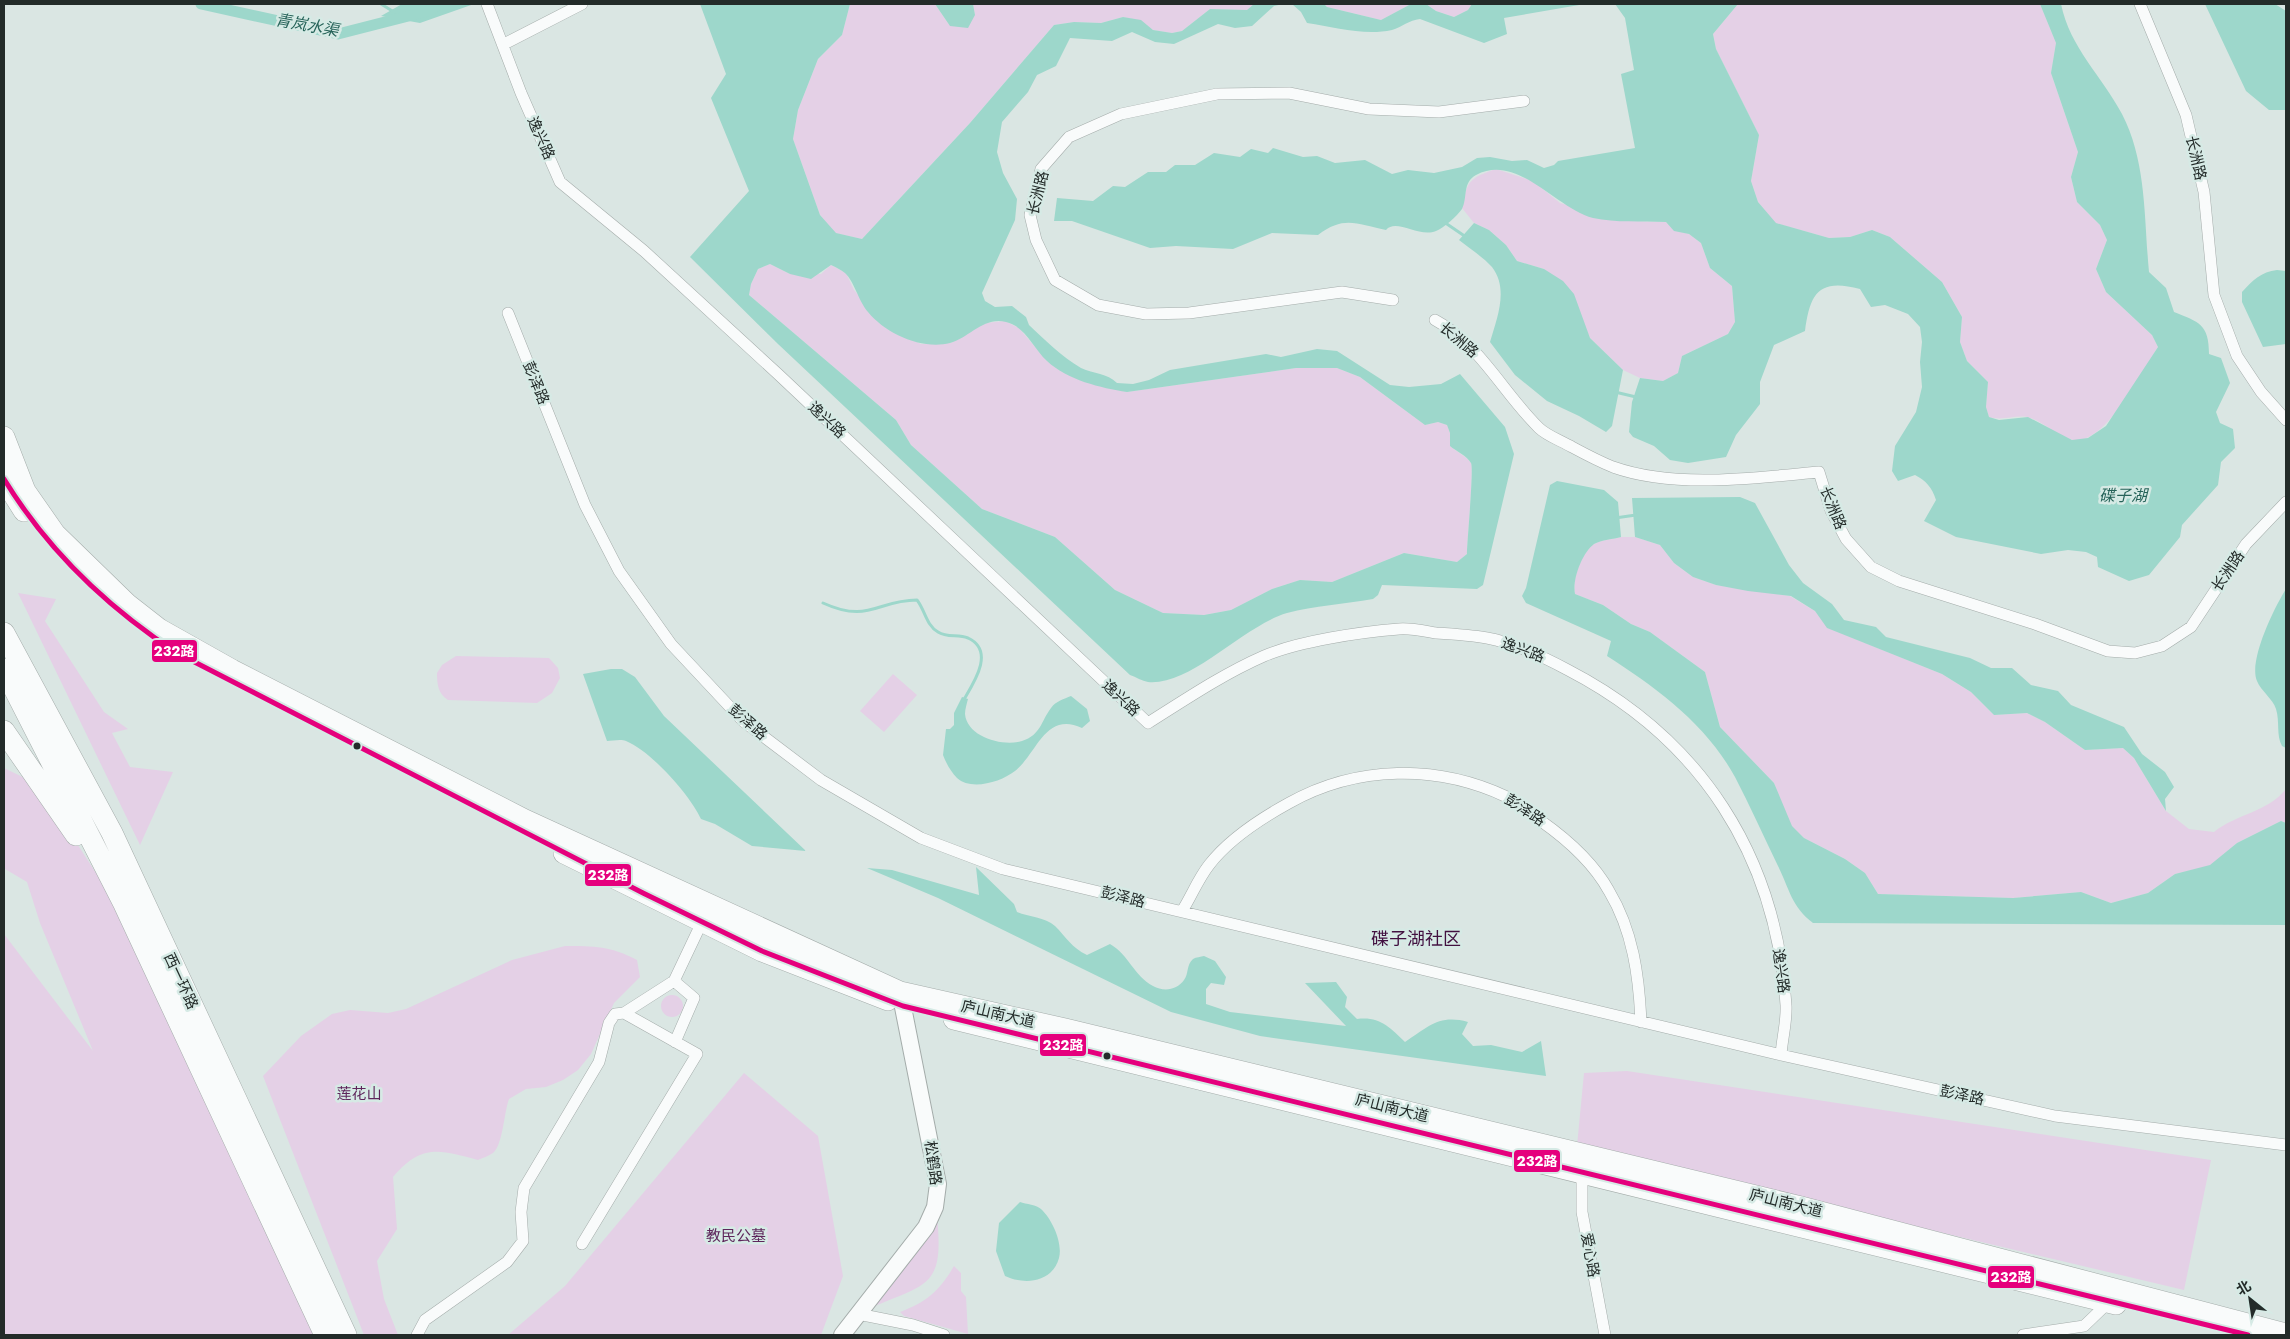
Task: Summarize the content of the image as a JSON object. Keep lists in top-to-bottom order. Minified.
{"streets":{"highway":["西一环路","庐山南大道"],"main road":["松鹤路"],"street":["逸兴路","长洲路","彭泽路","爱心路"]},"crossings":[["逸兴路","彭泽路"],["庐山南大道","松鹤路"],["庐山南大道","爱心路"]],"districts":["碟子湖社区"],"water":["青岚水渠","碟子湖"],"parks":["莲花山","教民公墓"],"lines":["transit line 232路"],"north":"top left"}
